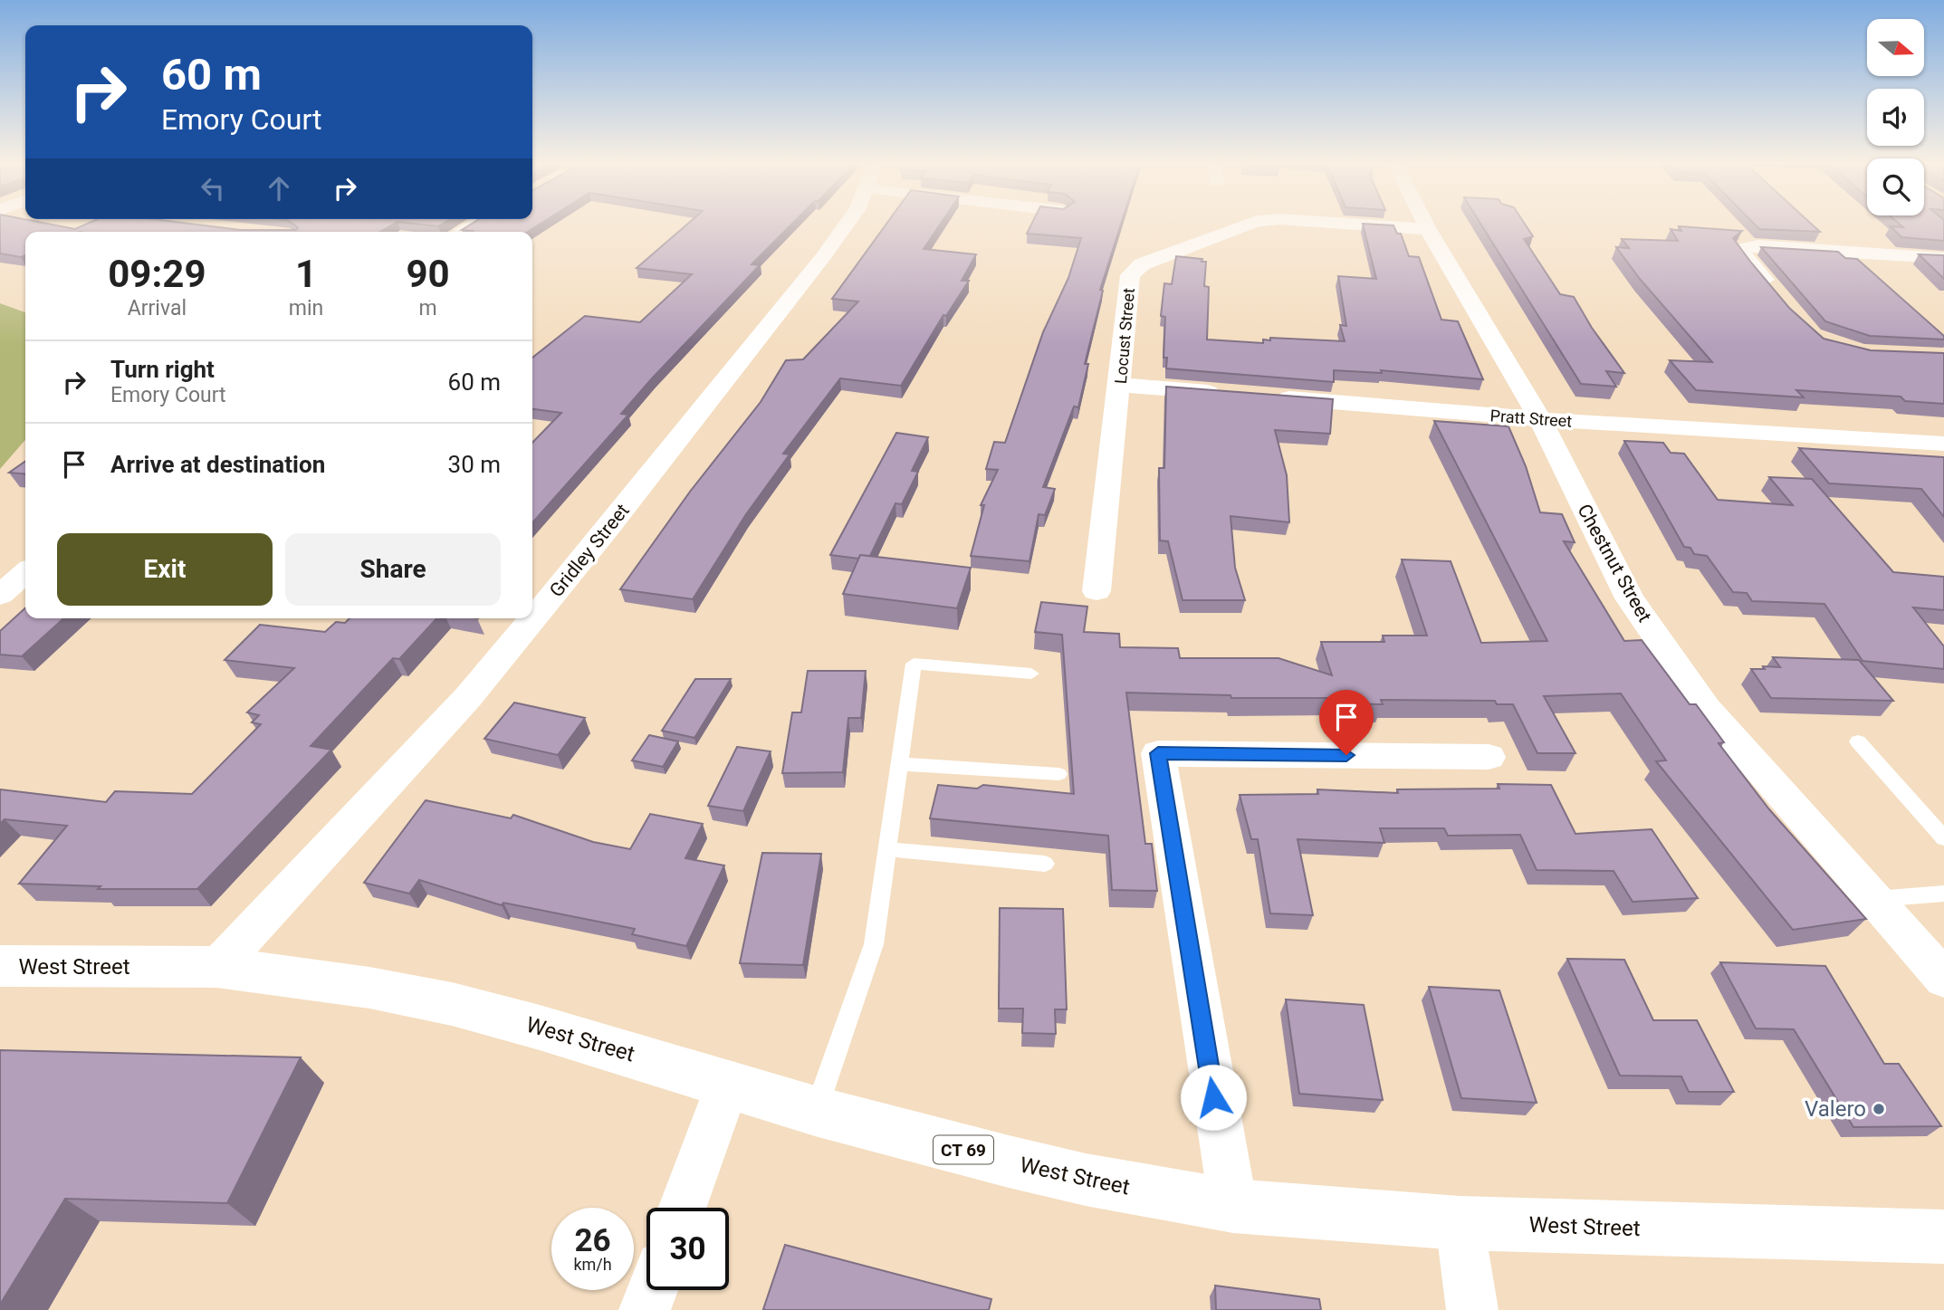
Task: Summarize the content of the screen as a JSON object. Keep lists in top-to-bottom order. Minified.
{"streets":{"main road":["West Street","CT 69"],"street":["Locust Street","Pratt Street","Gridley Street","Chestnut Street"]},"crossings":[["Locust Street","Chestnut Street"],["Pratt Street","Chestnut Street"],["Gridley Street","West Street"]],"places":["Valero"],"north":"right","page":{"turn":["60 m","Emory Court"],"eta":["09:29","Arrival","1","min","90","m"],"list":[{"name":"Turn right","note":"Emory Court","value":"60 m"},{"name":"Arrive at destination","value":"30 m"}],"buttons":["Exit","Share"],"speed":"26 km/h","limit":"30"}}
